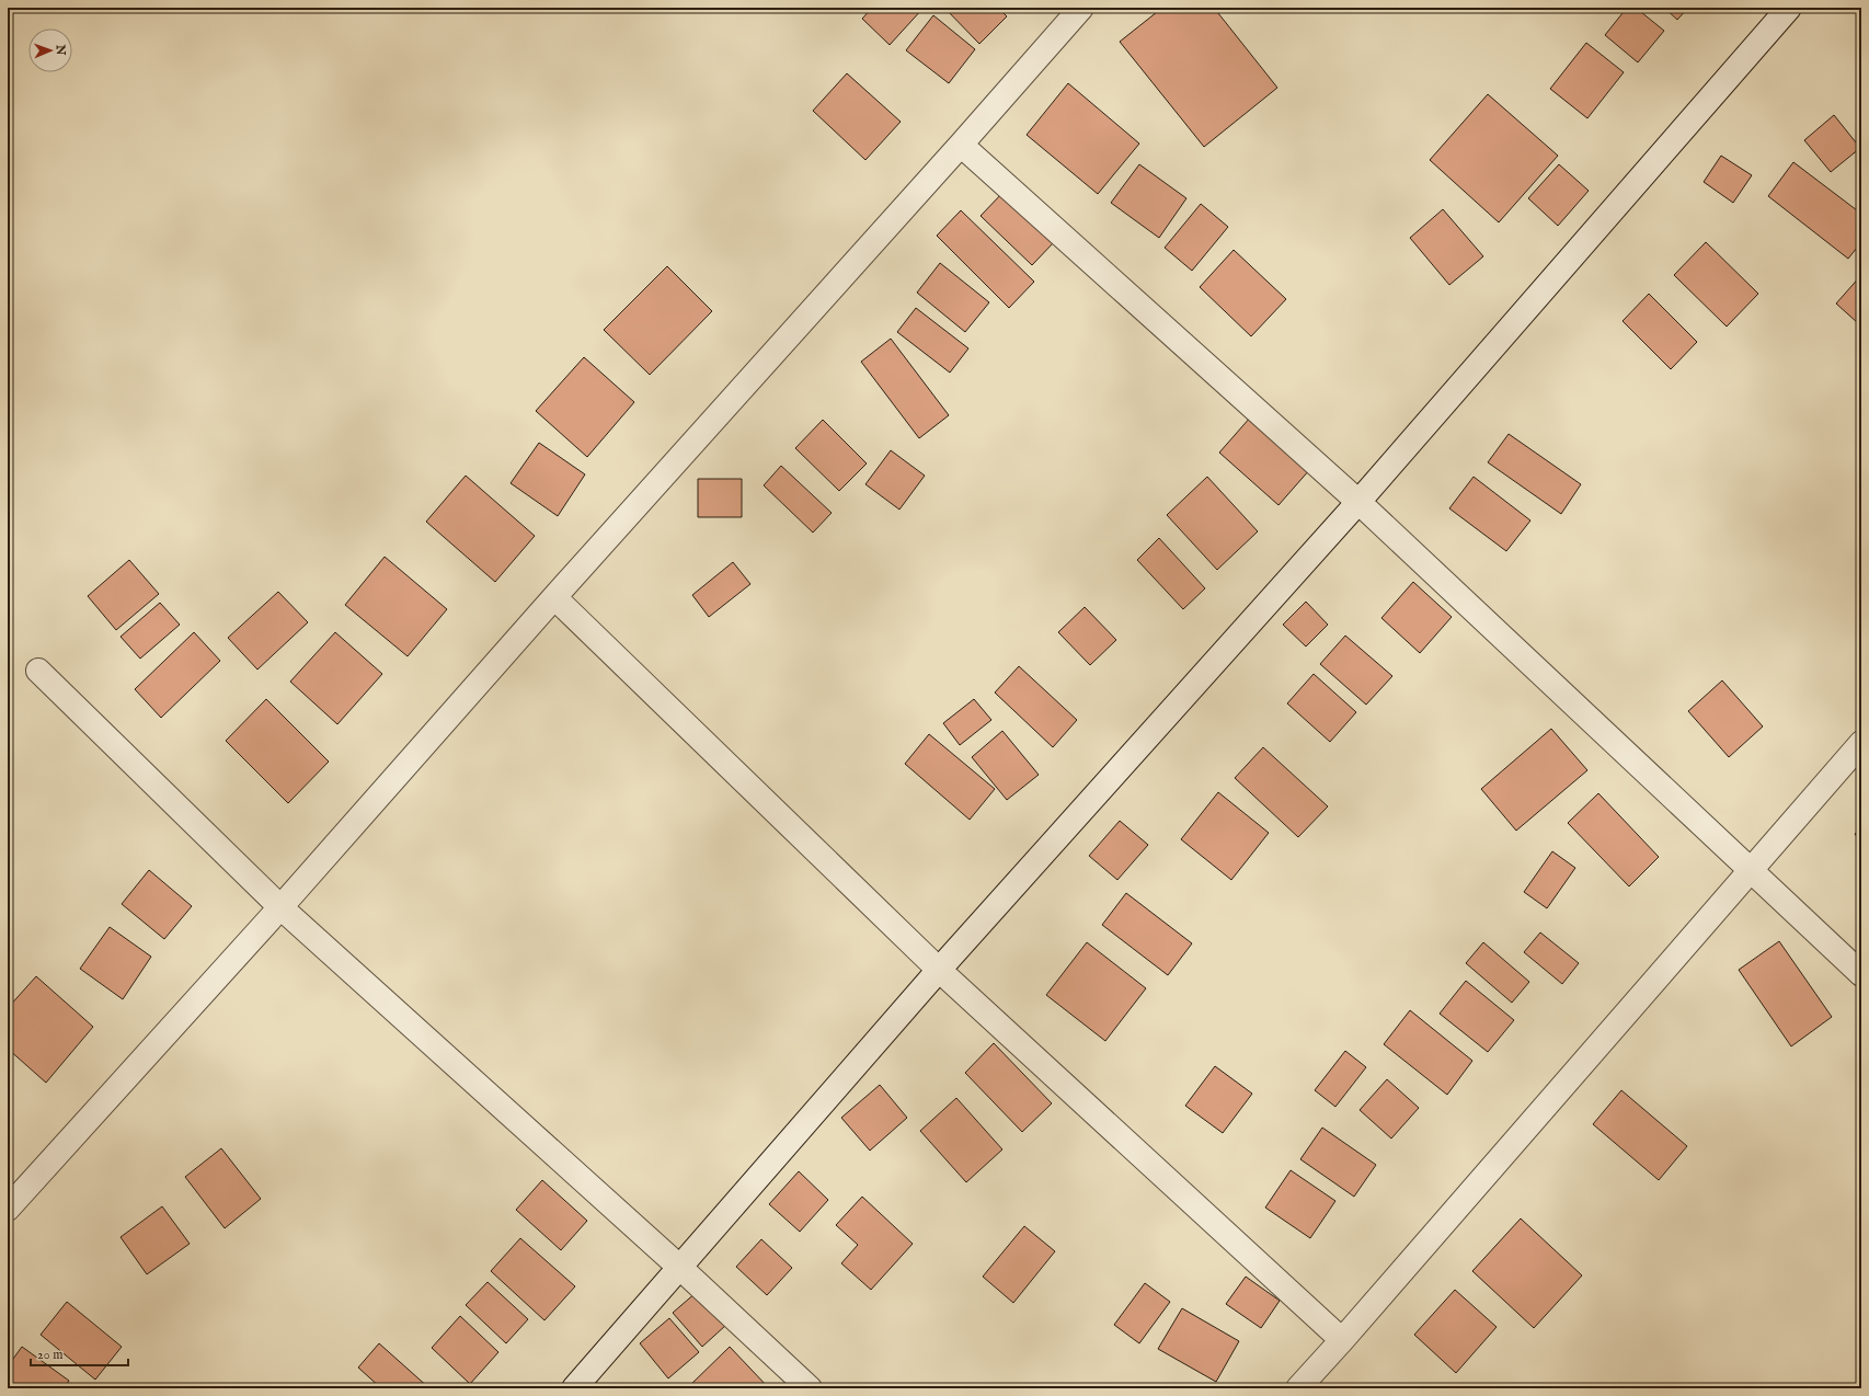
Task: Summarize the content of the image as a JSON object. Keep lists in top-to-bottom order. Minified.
{"scale_bar":"20 m","north":"right"}
